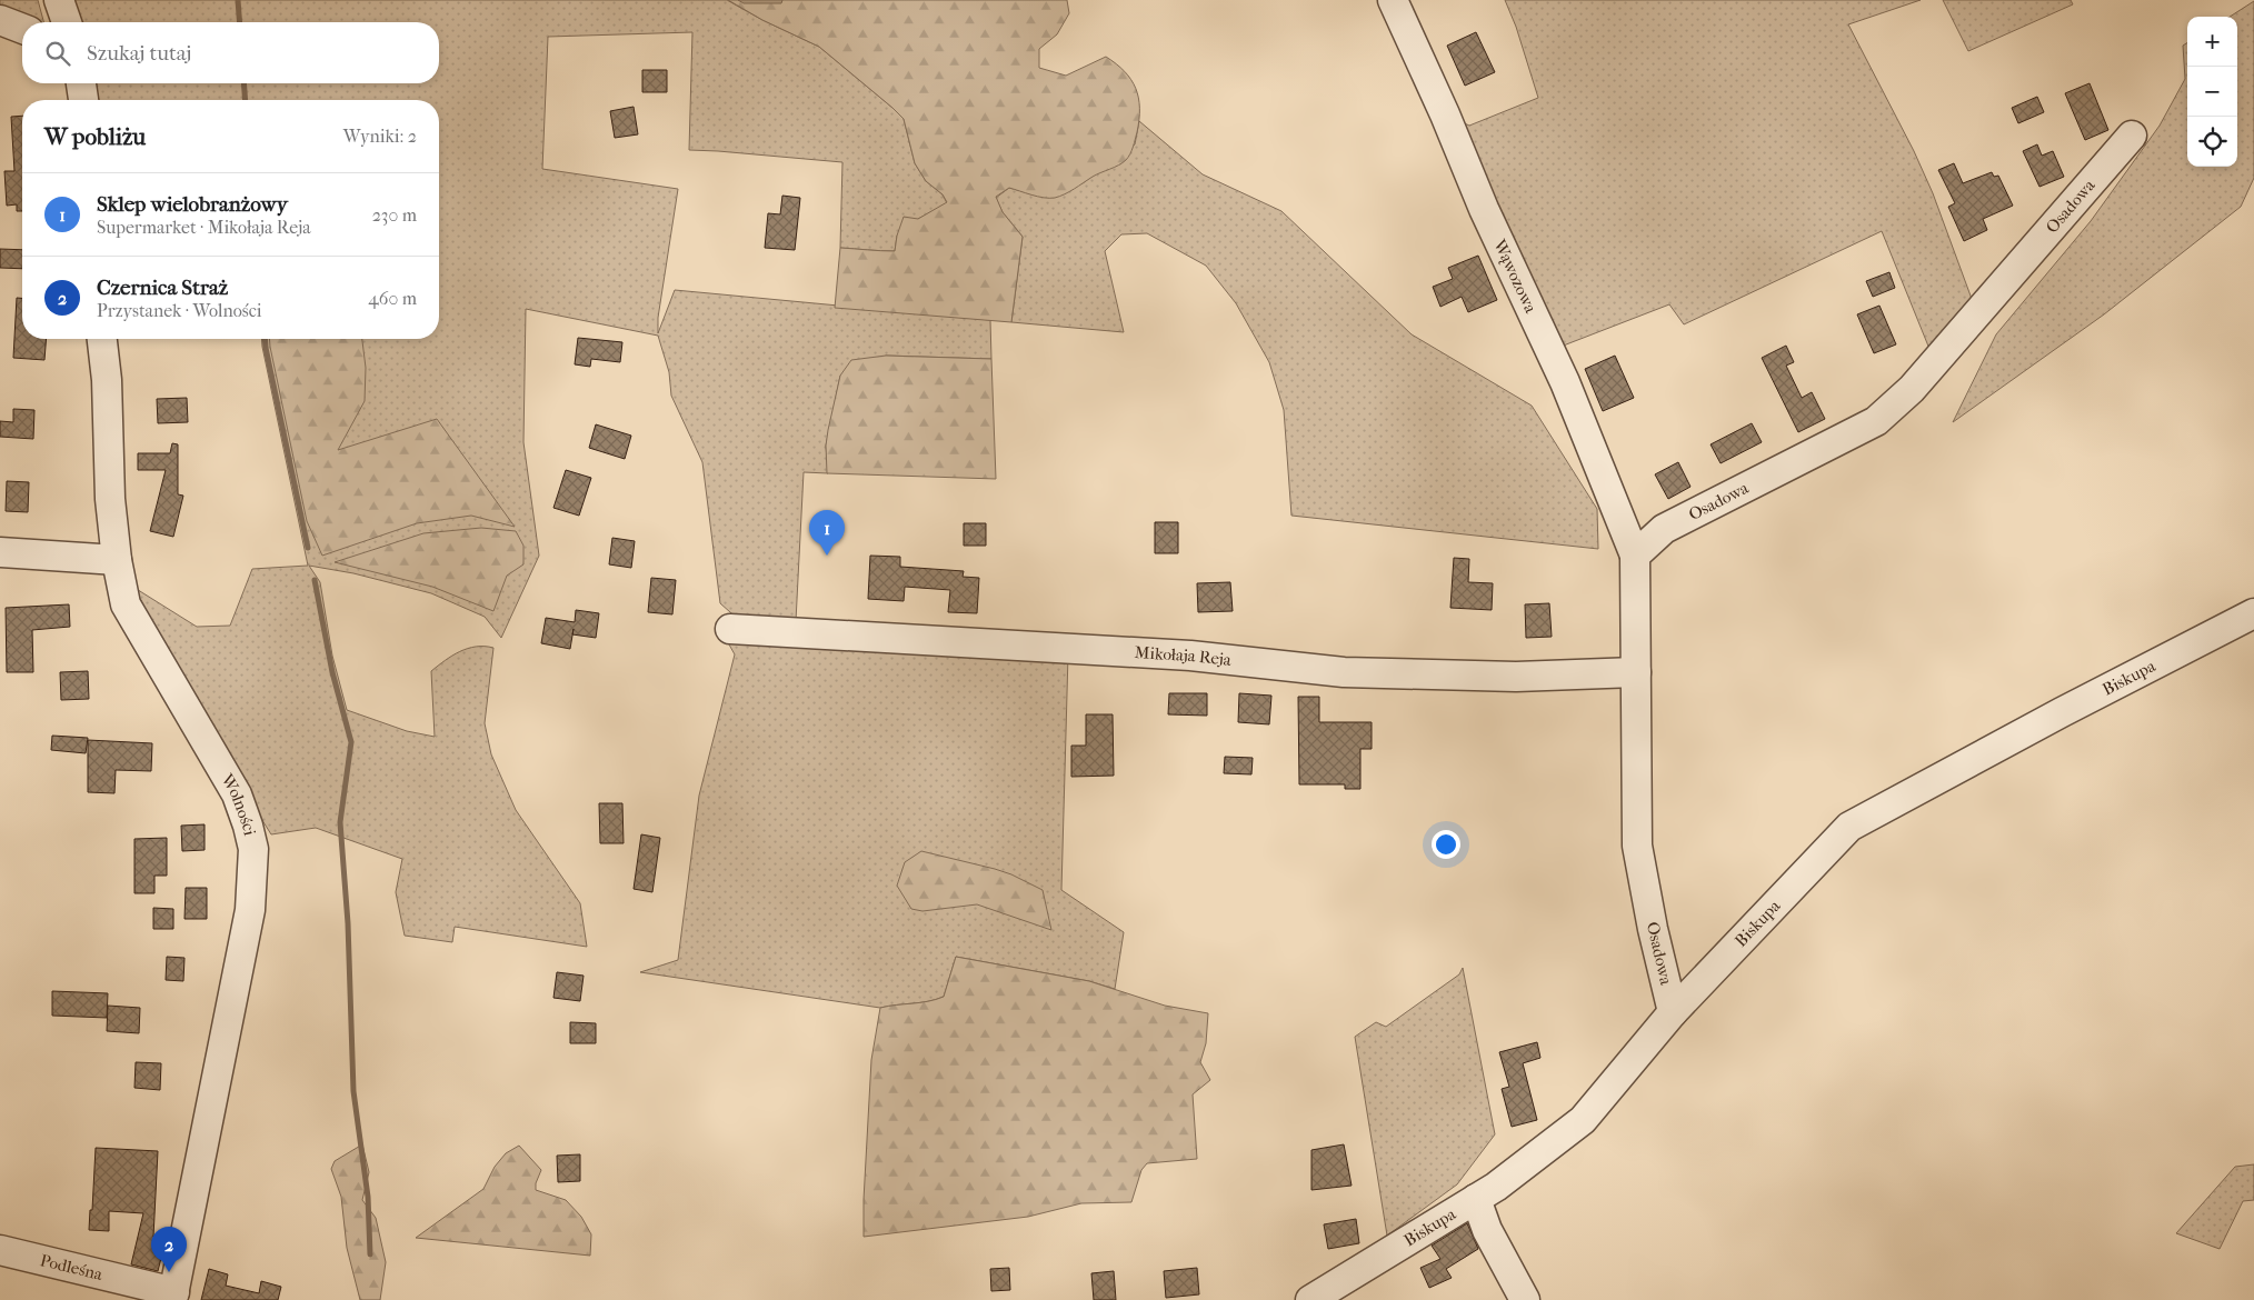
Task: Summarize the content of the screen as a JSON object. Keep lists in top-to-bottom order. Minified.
{"streets":{"street":["Osadowa","Wąwozowa","Mikołaja Reja","Biskupa","Wolności","Podleśna"]},"crossings":[["Osadowa","Wąwozowa"],["Osadowa","Mikołaja Reja"],["Osadowa","Biskupa"],["Wolności","Podleśna"]],"page":{"map_buttons":["+","−"],"search":"Szukaj tutaj","heading":["W pobliżu","Wyniki: 2"],"list":[{"mark":"1","name":"Sklep wielobranżowy","note":"Supermarket · Mikołaja Reja","value":"230 m"},{"mark":"2","name":"Czernica Straż","note":"Przystanek · Wolności","value":"460 m"}],"pins":["1","2"]}}
